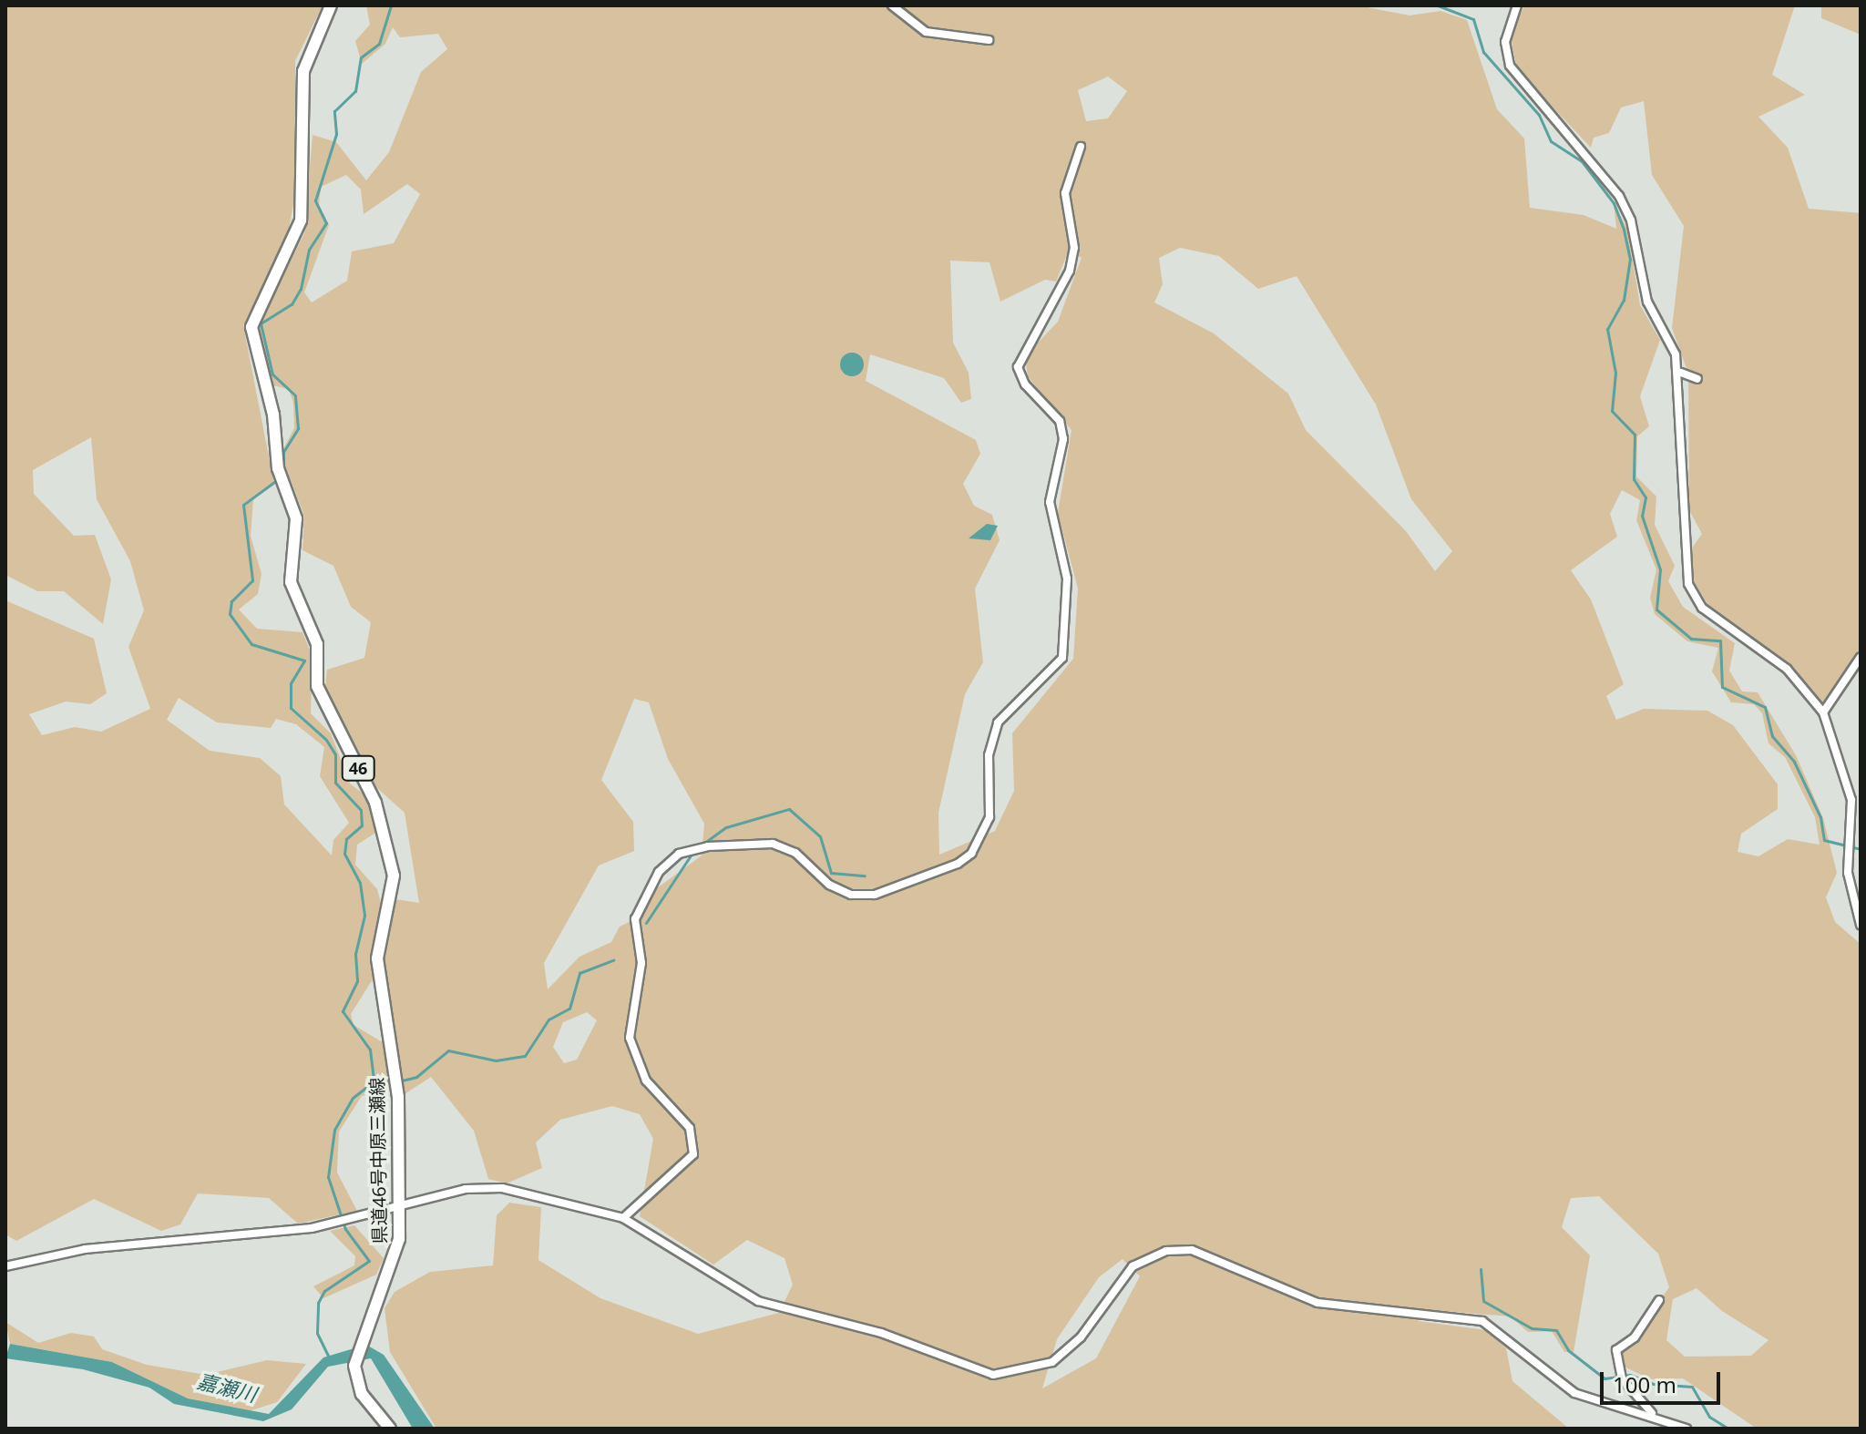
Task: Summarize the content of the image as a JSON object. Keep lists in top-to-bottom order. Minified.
{"streets":{"main road":["46","県道46号中原三瀬線"]},"water":["嘉瀬川"],"scale_bar":"100 m"}
